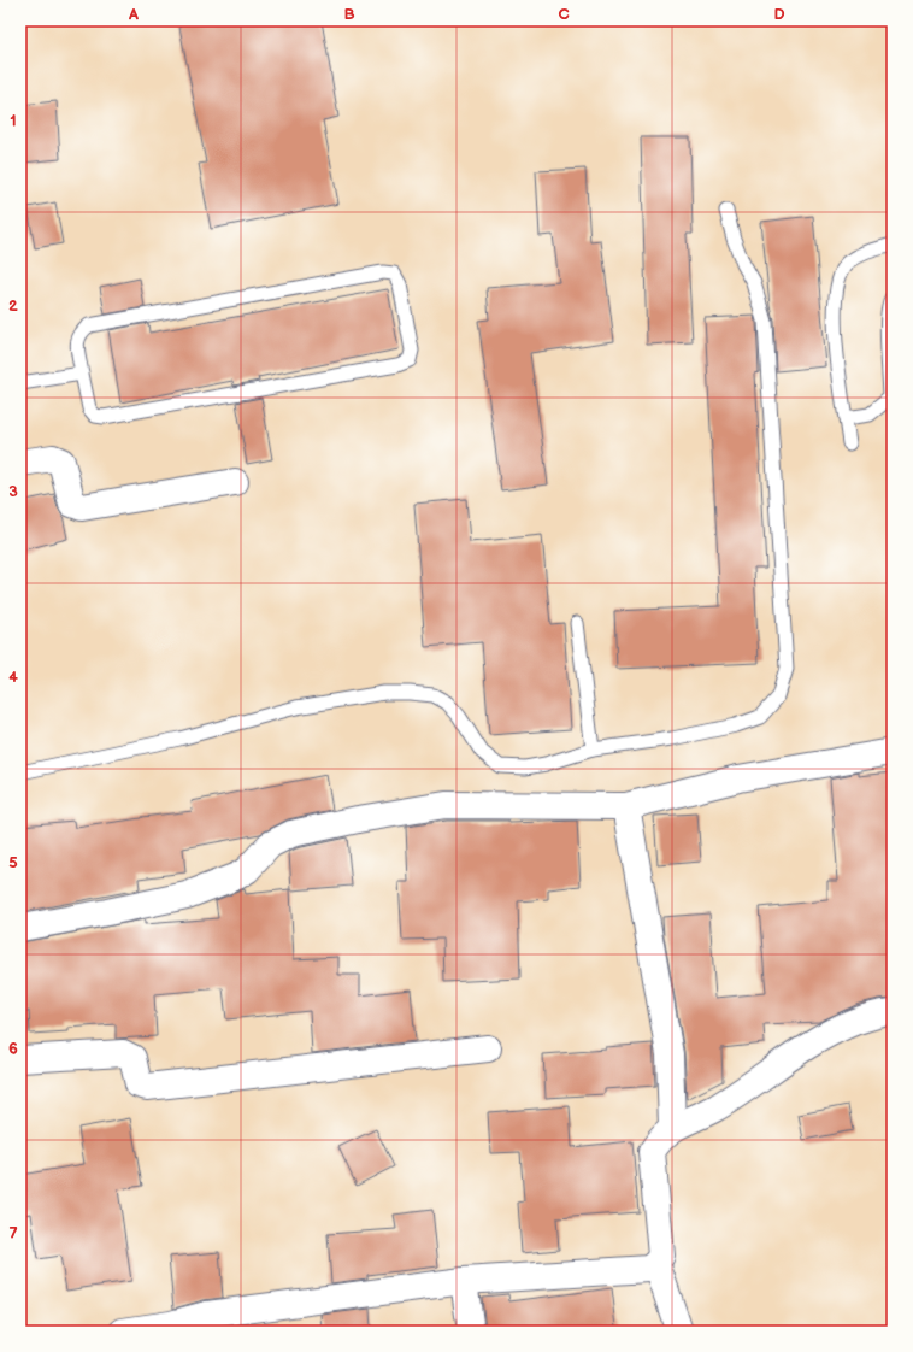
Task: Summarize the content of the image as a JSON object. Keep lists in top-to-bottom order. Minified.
{"grid":{"columns":["A","B","C","D"],"rows":["1","2","3","4","5","6","7"]}}
